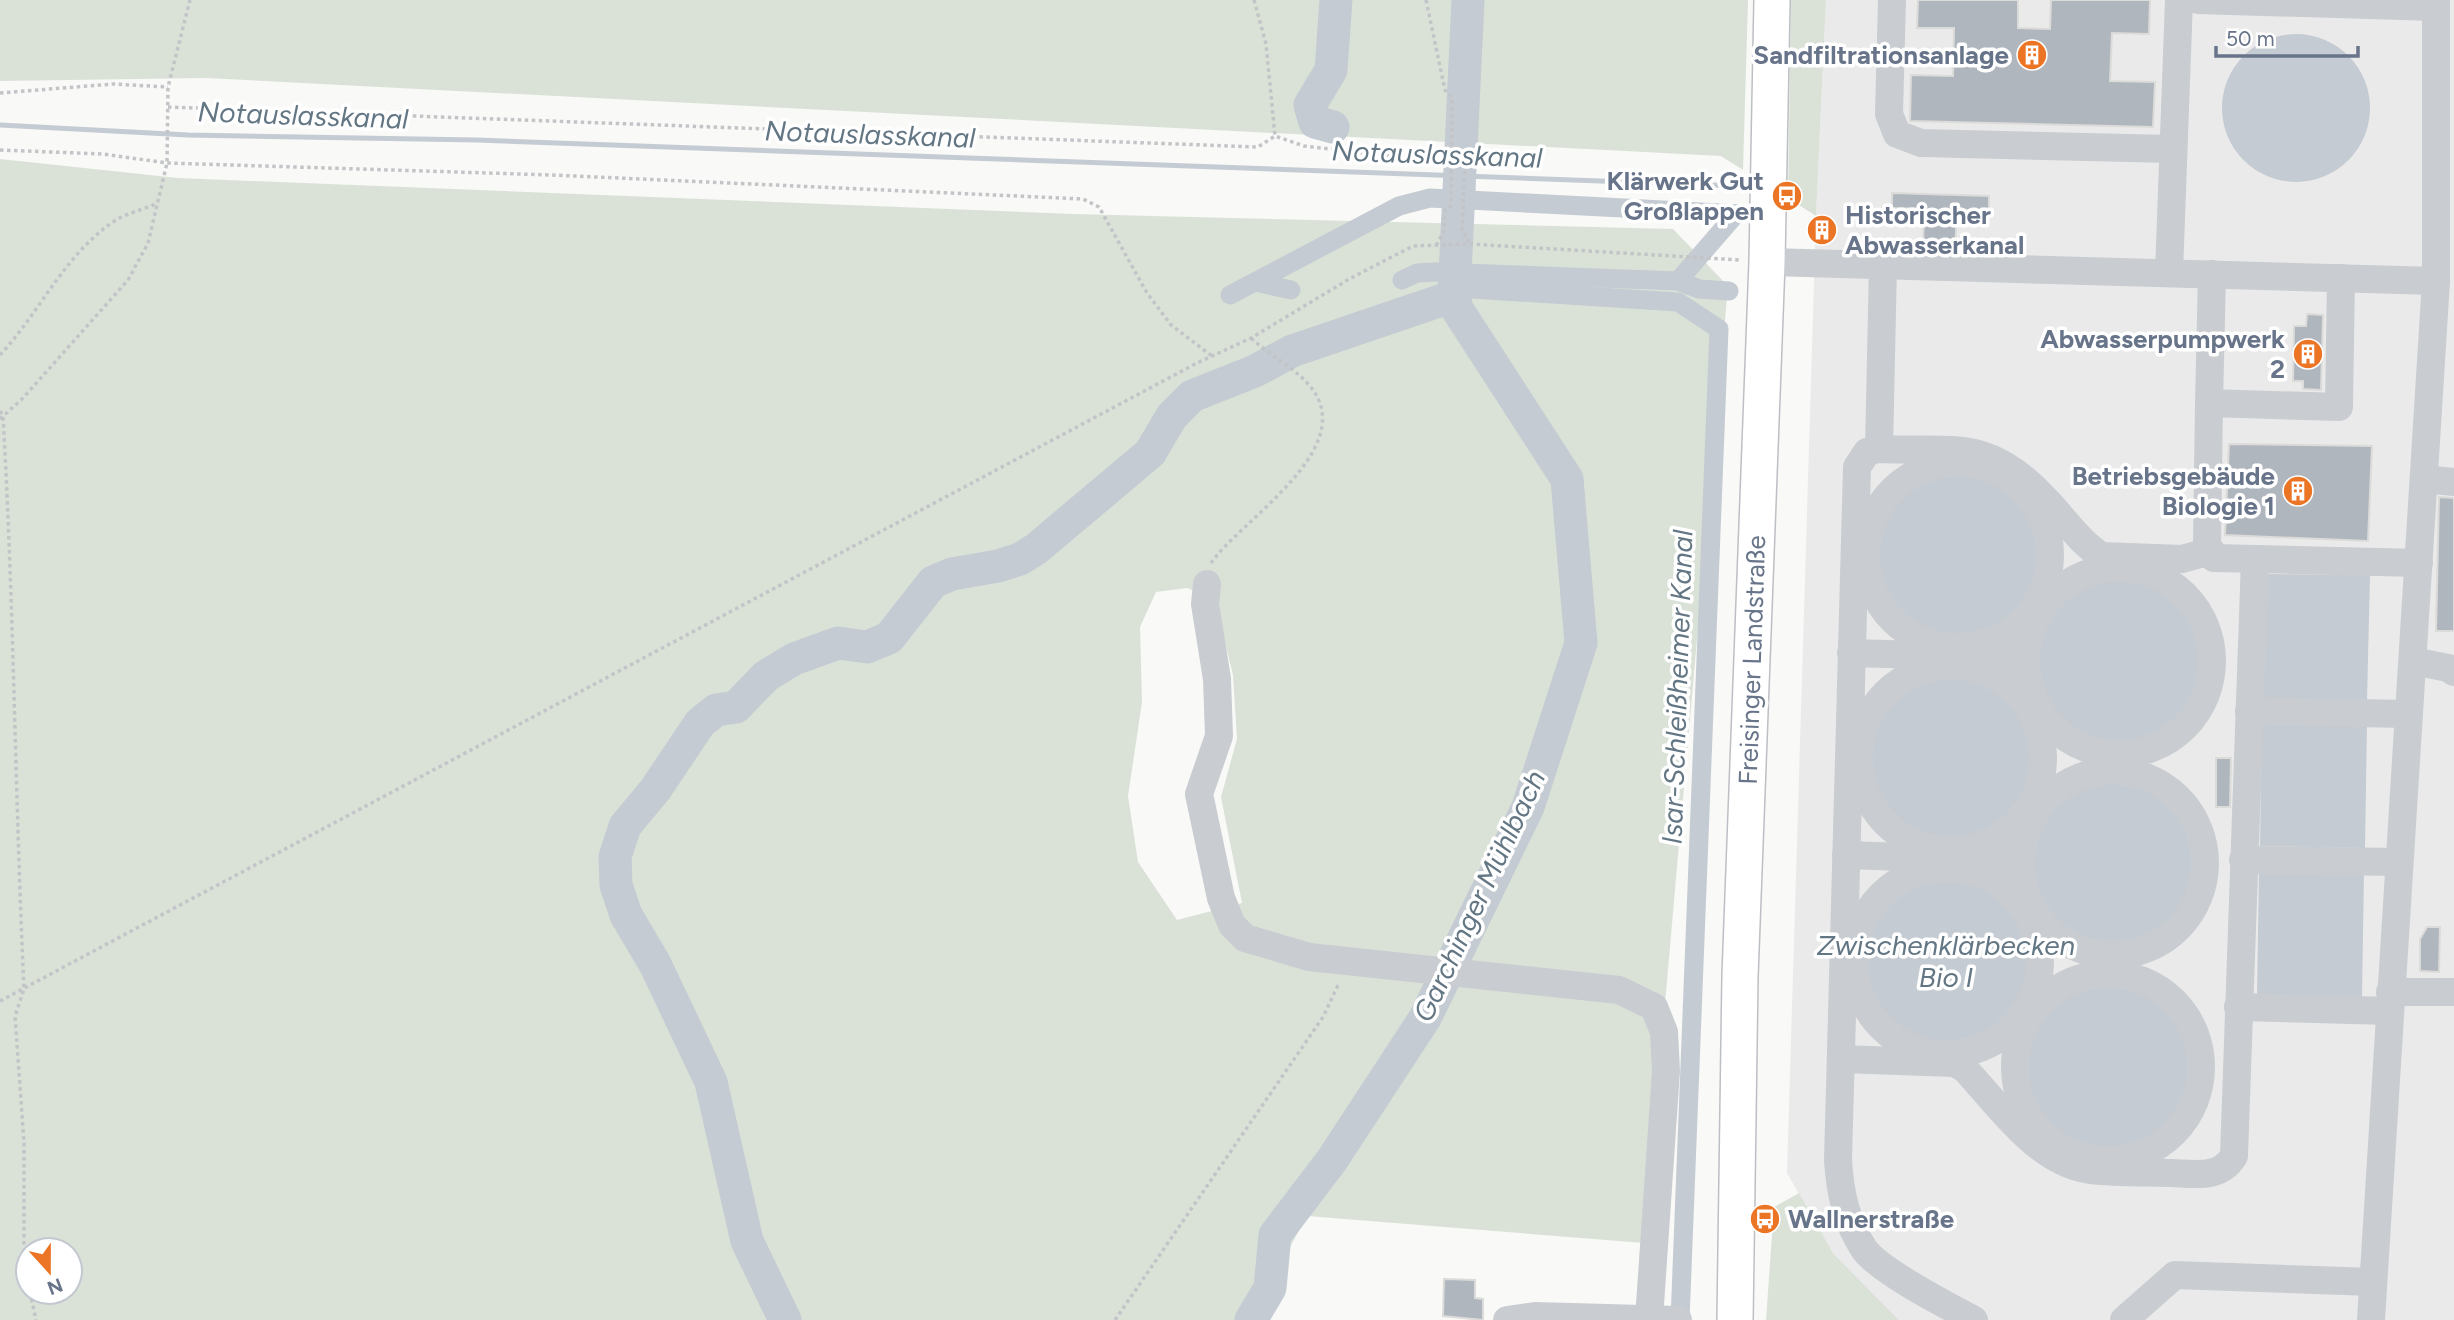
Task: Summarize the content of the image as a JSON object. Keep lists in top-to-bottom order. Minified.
{"streets":{"main road":["Freisinger Landstraße"]},"water":["Notauslasskanal","Isar-Schleißheimer Kanal","Garchinger Mühlbach","Zwischenklärbecken Bio I"],"places":{"building":["Sandfiltrationsanlage","Historischer Abwasserkanal","Abwasserpumpwerk 2","Betriebsgebäude Biologie 1"],"bus stop":["Klärwerk Gut Großlappen","Wallnerstraße"]},"scale_bar":"50 m","north":"bottom"}
